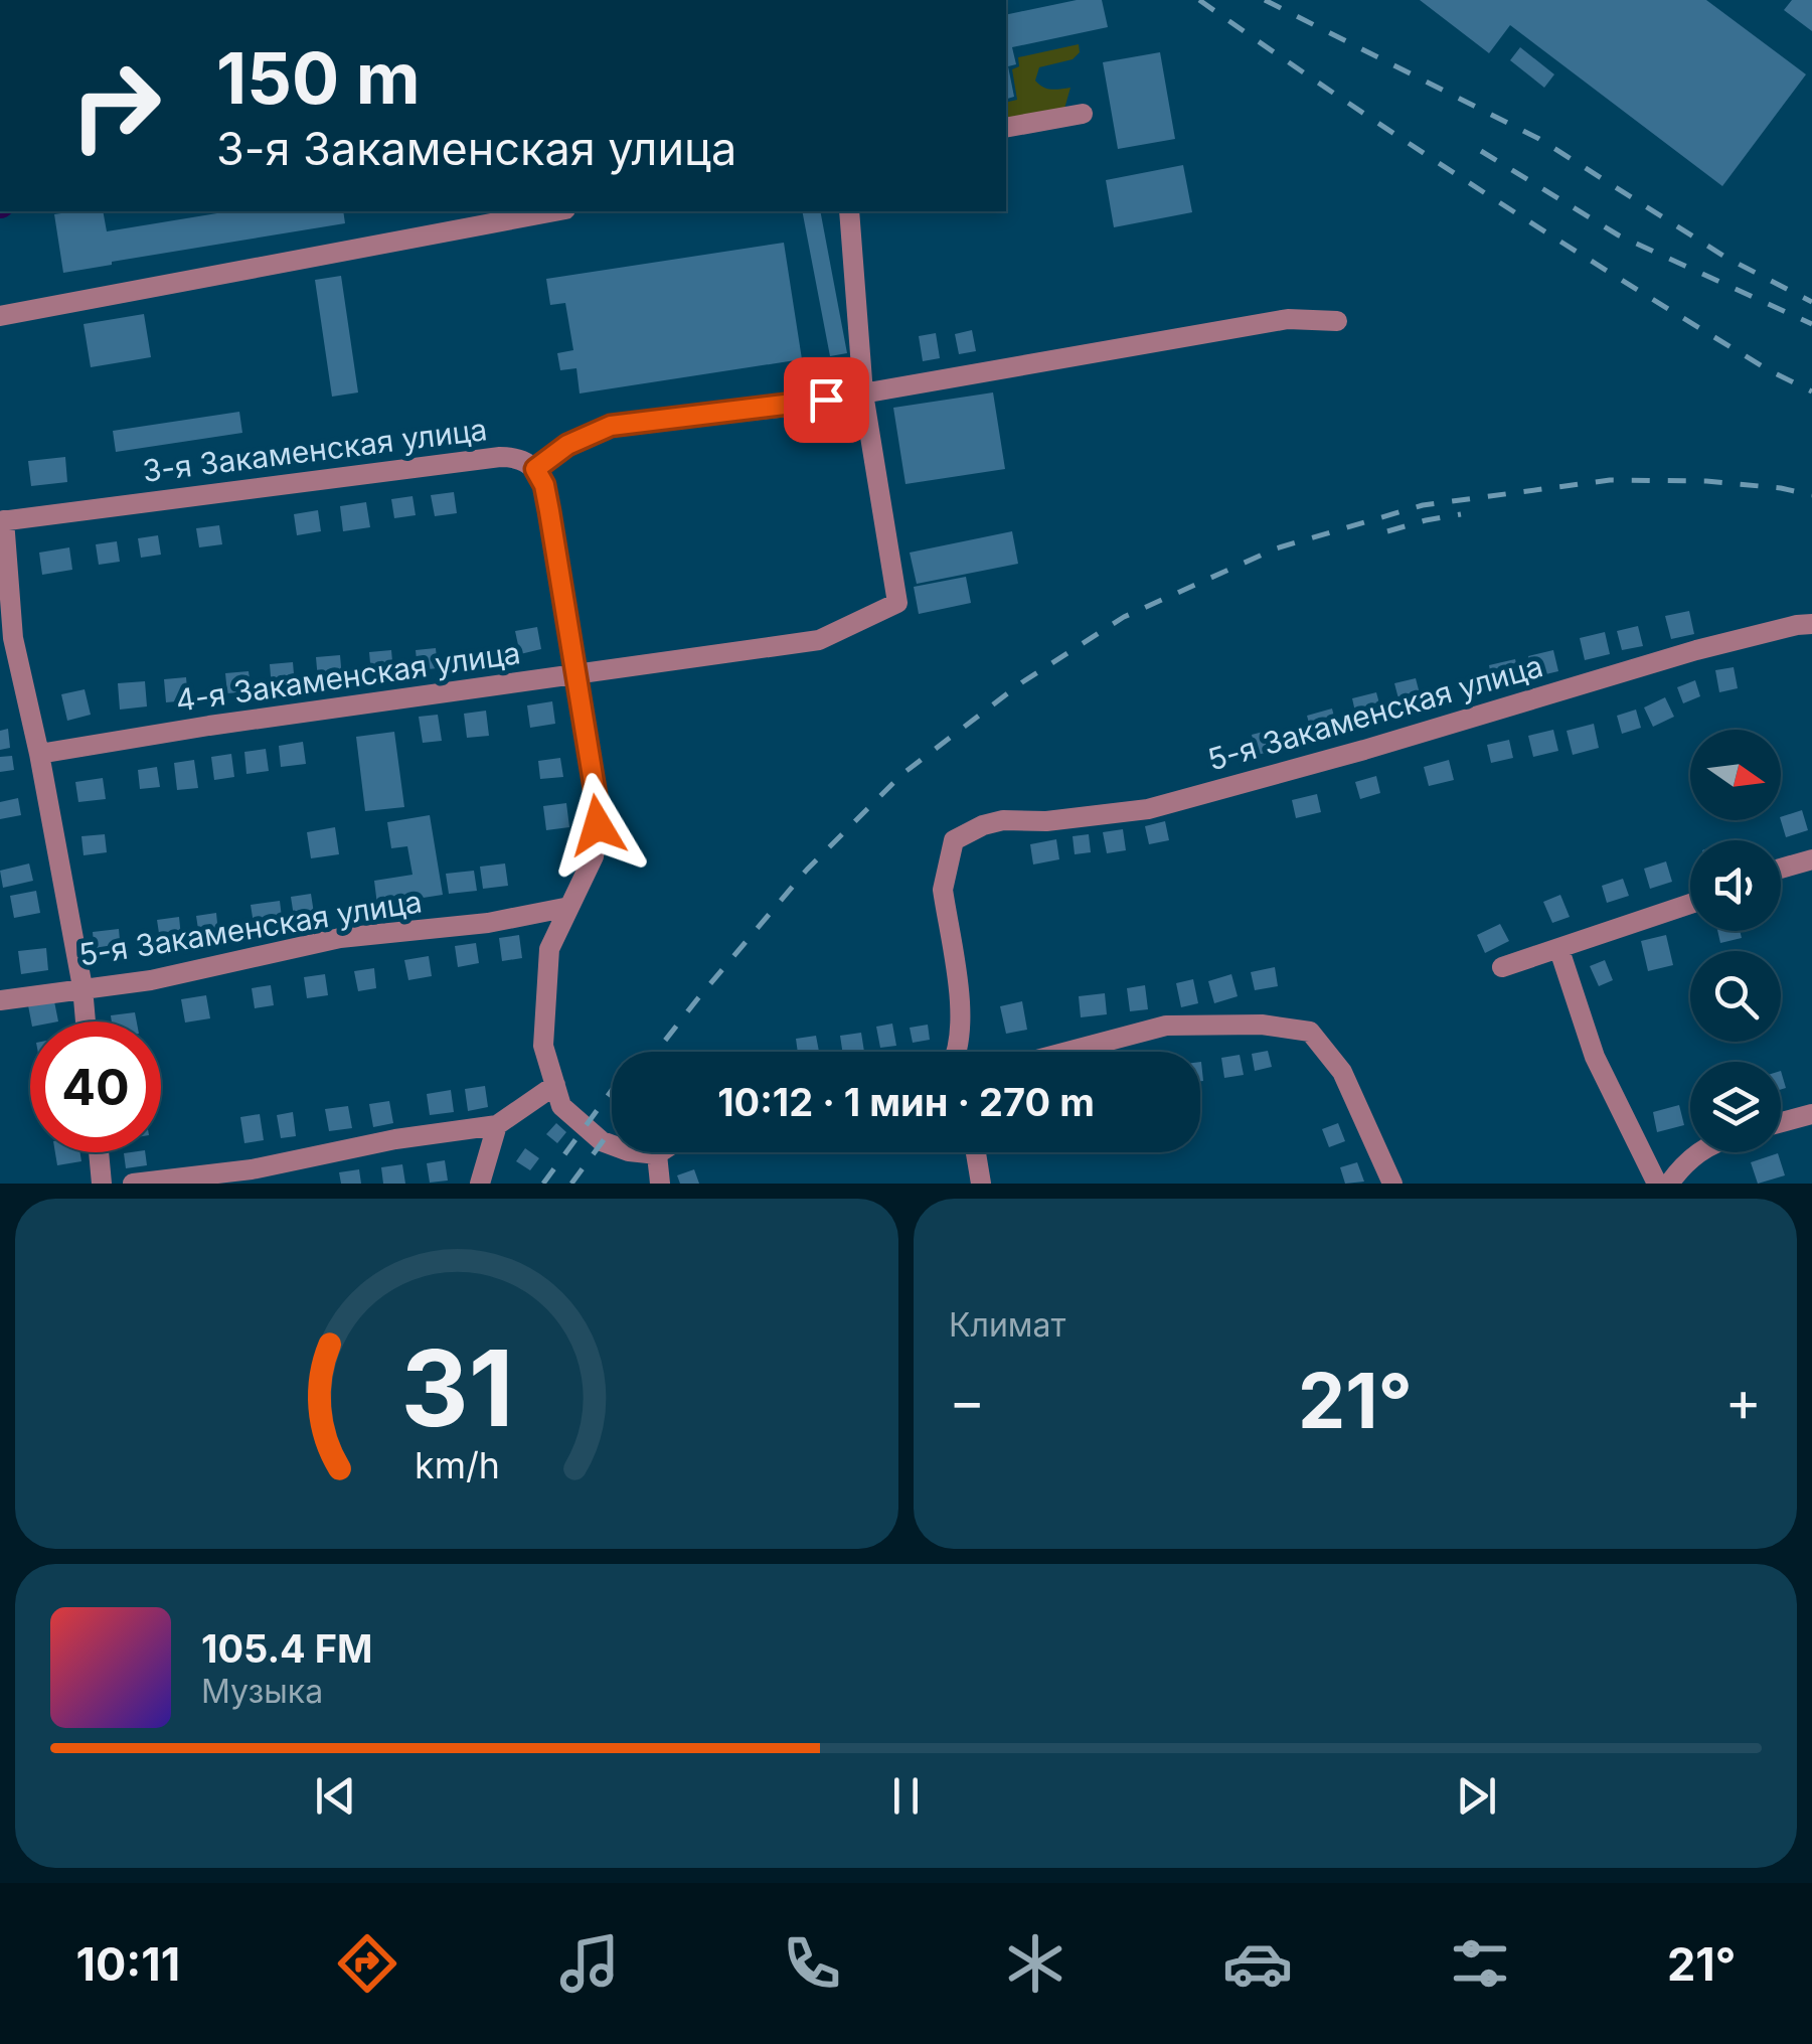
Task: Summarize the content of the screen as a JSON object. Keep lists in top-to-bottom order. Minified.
{"streets":{"street":["3-я Закаменская улица","4-я Закаменская улица","5-я Закаменская улица"]},"north":"right","page":{"turn":["150 m","3-я Закаменская улица"],"limit":"40","trip":"10:12 · 1 мин · 270 m","tile":"Климат","heat":["−","21°","+"],"song":["105.4 FM","Музыка"],"tabs":["10:11","21°"],"gauge":["31","km/h"]}}
